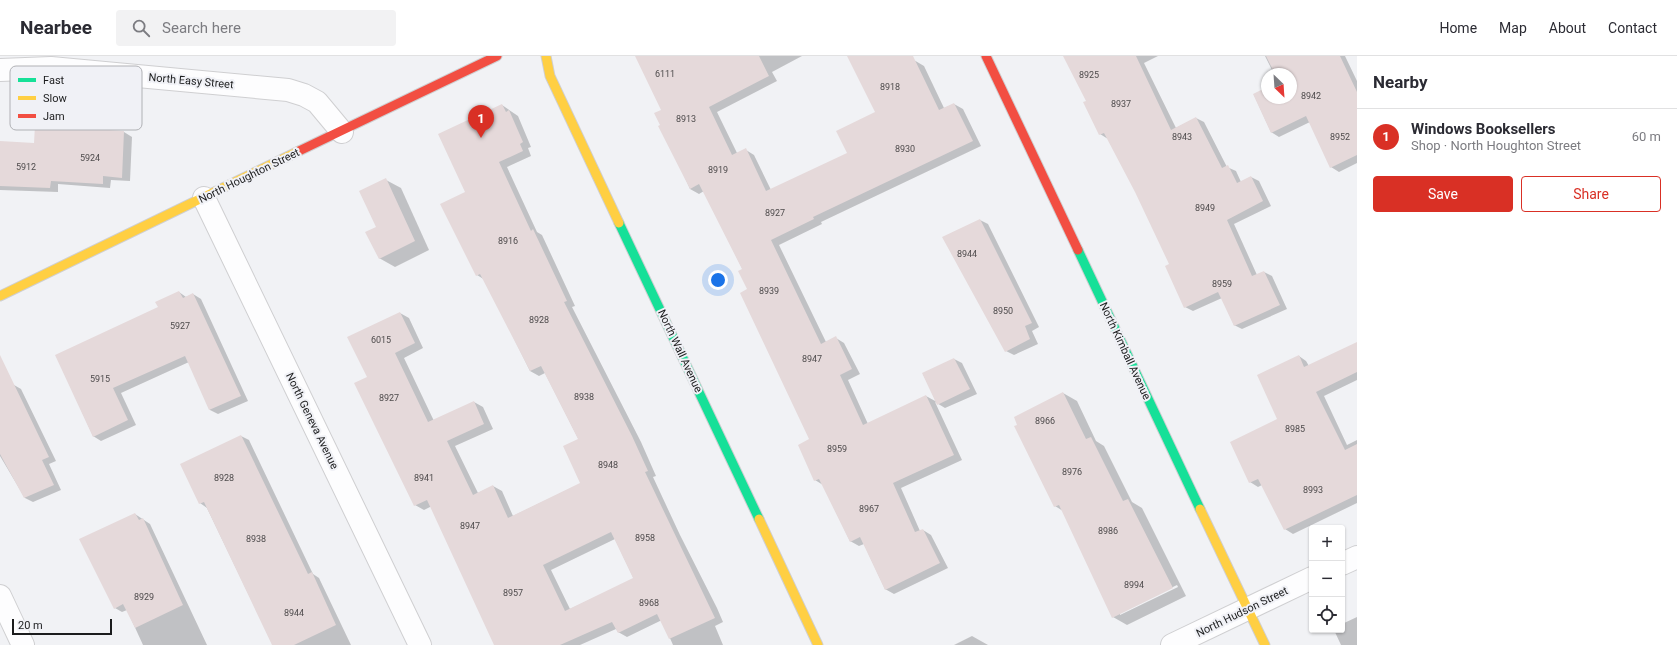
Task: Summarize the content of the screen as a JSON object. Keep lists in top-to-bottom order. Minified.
{"streets":{"street":["North Easy Street","North Houghton Street","North Wall Avenue","North Kimball Avenue","North Geneva Avenue","North Hudson Street"]},"crossings":[["North Easy Street","North Houghton Street"],["North Houghton Street","North Geneva Avenue"],["North Kimball Avenue","North Hudson Street"]],"house_numbers":["6111","8925","8918","8942","8937","8913","8943","8952","8930","5924","5912","8919","8949","8927","8916","8944","8959","8939","8950","8928","5927","6015","8947","5915","8938","8927","8966","8985","8959","8948","8976","8928","8941","8993","8967","8947","8986","8958","8938","8994","8957","8929","8968","8944"],"legend":["Fast","Slow","Jam"],"scale_bar":"20 m","north":"bottom right","page":{"header":"Nearbee","search":"Search here","nav":["Home","Map","About","Contact"],"heading":"Nearby","pins":"1","list":[{"mark":"1","name":"Windows Booksellers","note":"Shop · North Houghton Street","value":"60 m"}],"buttons":["Save","Share"],"map_buttons":["+","−"],"scale":"20 m"}}
